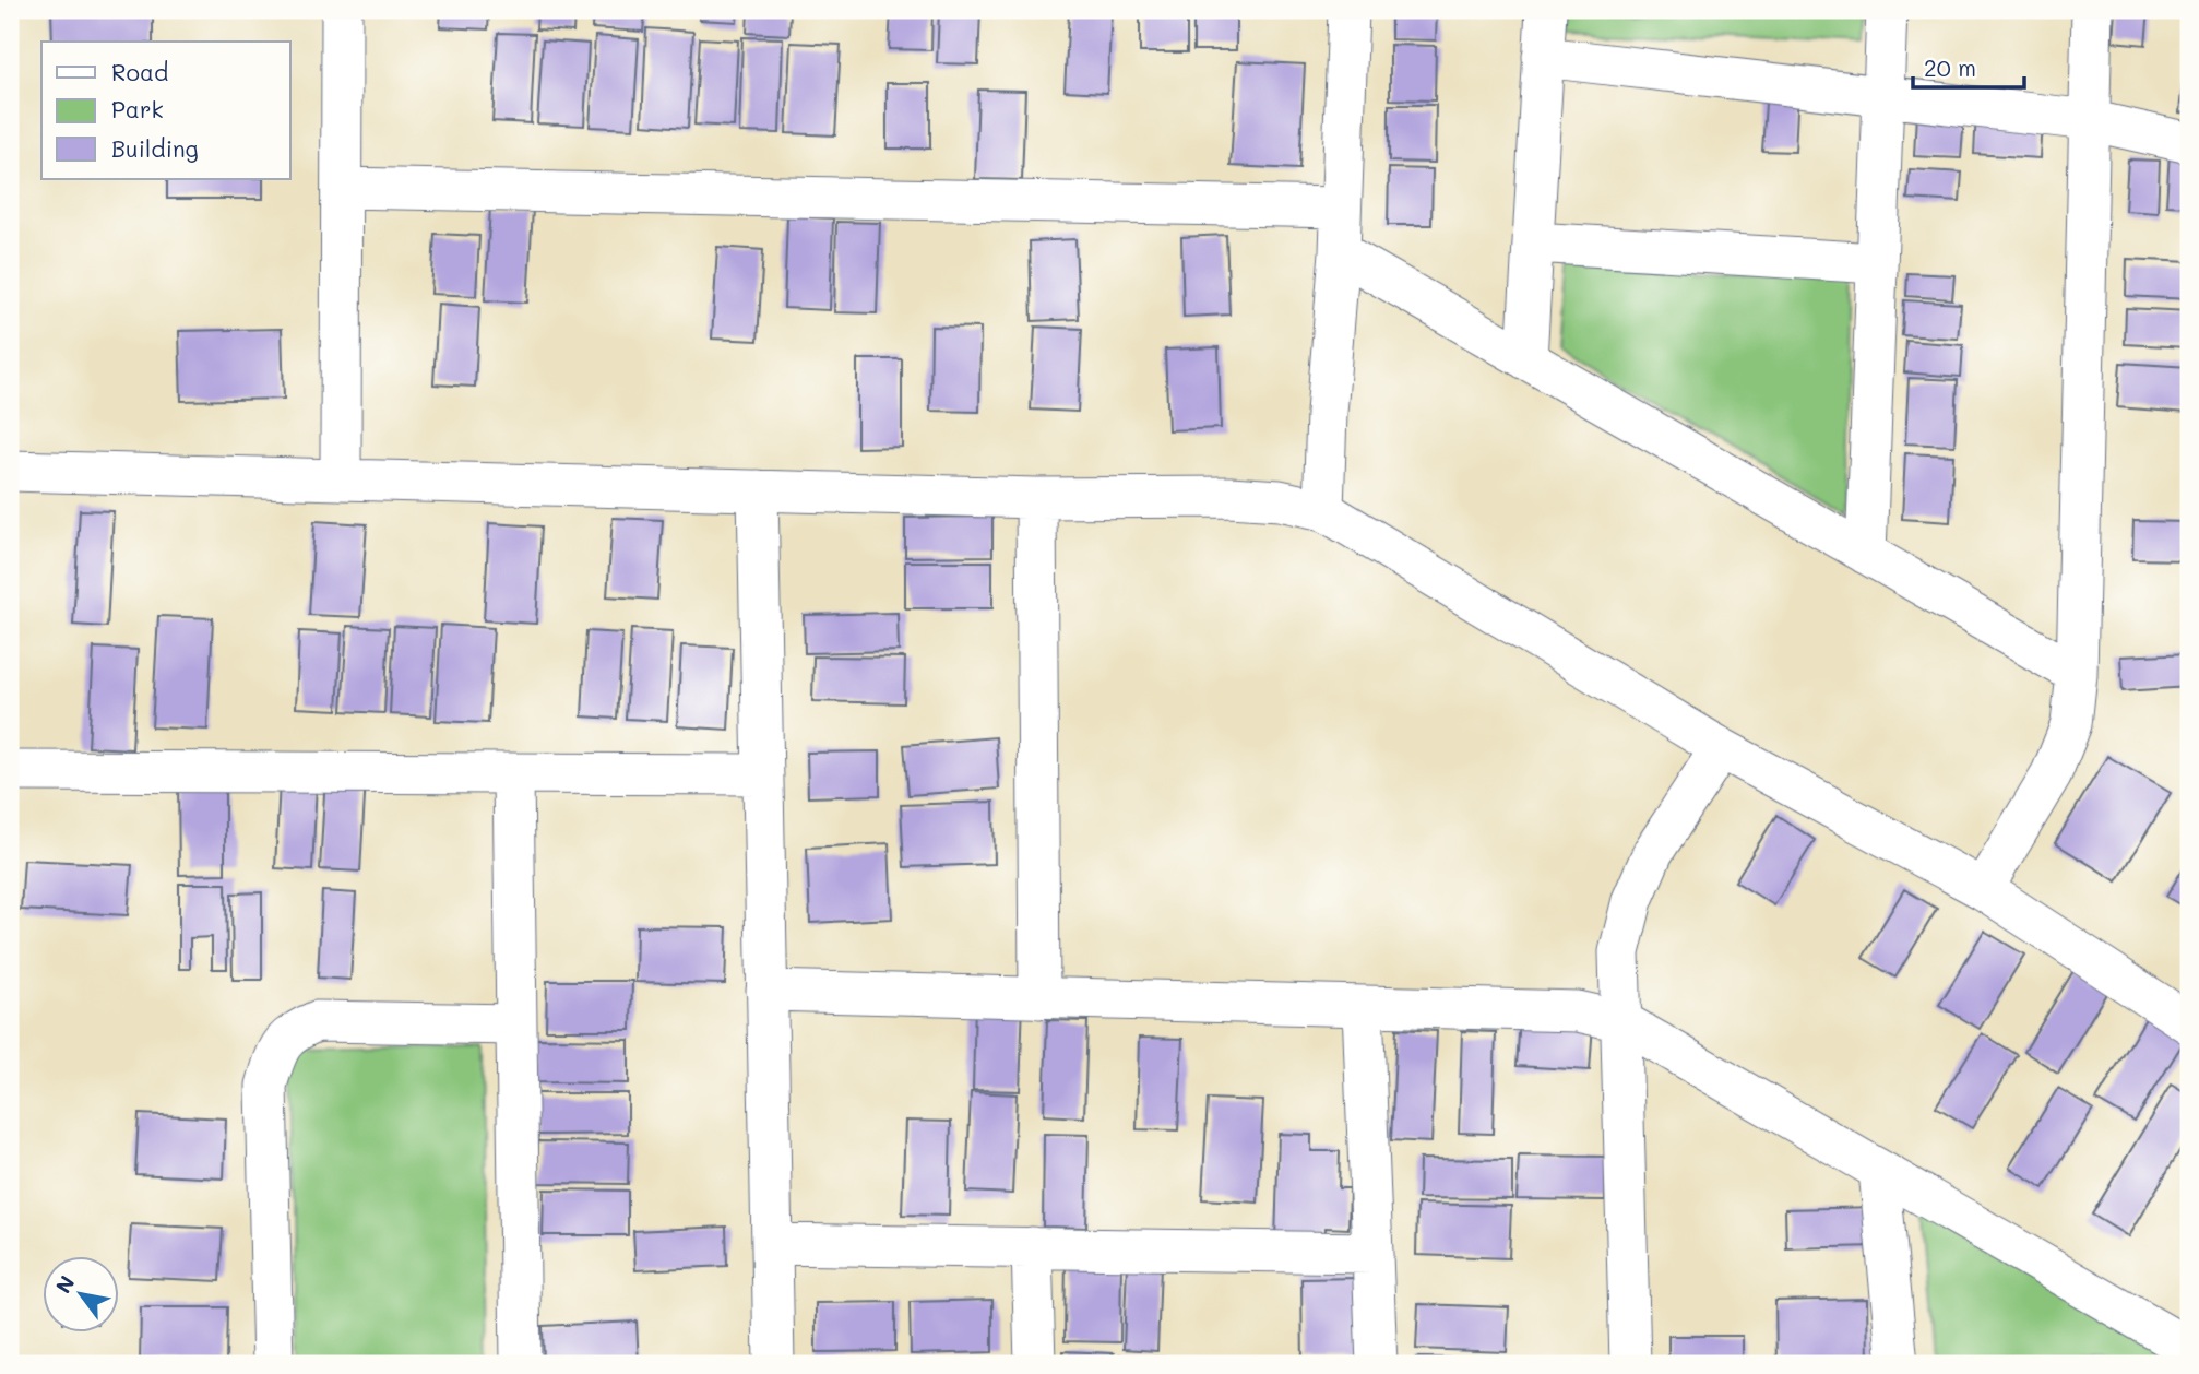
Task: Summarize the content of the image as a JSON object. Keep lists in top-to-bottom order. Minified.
{"legend":["Road","Park","Building"],"scale_bar":"20 m","north":"top left"}
